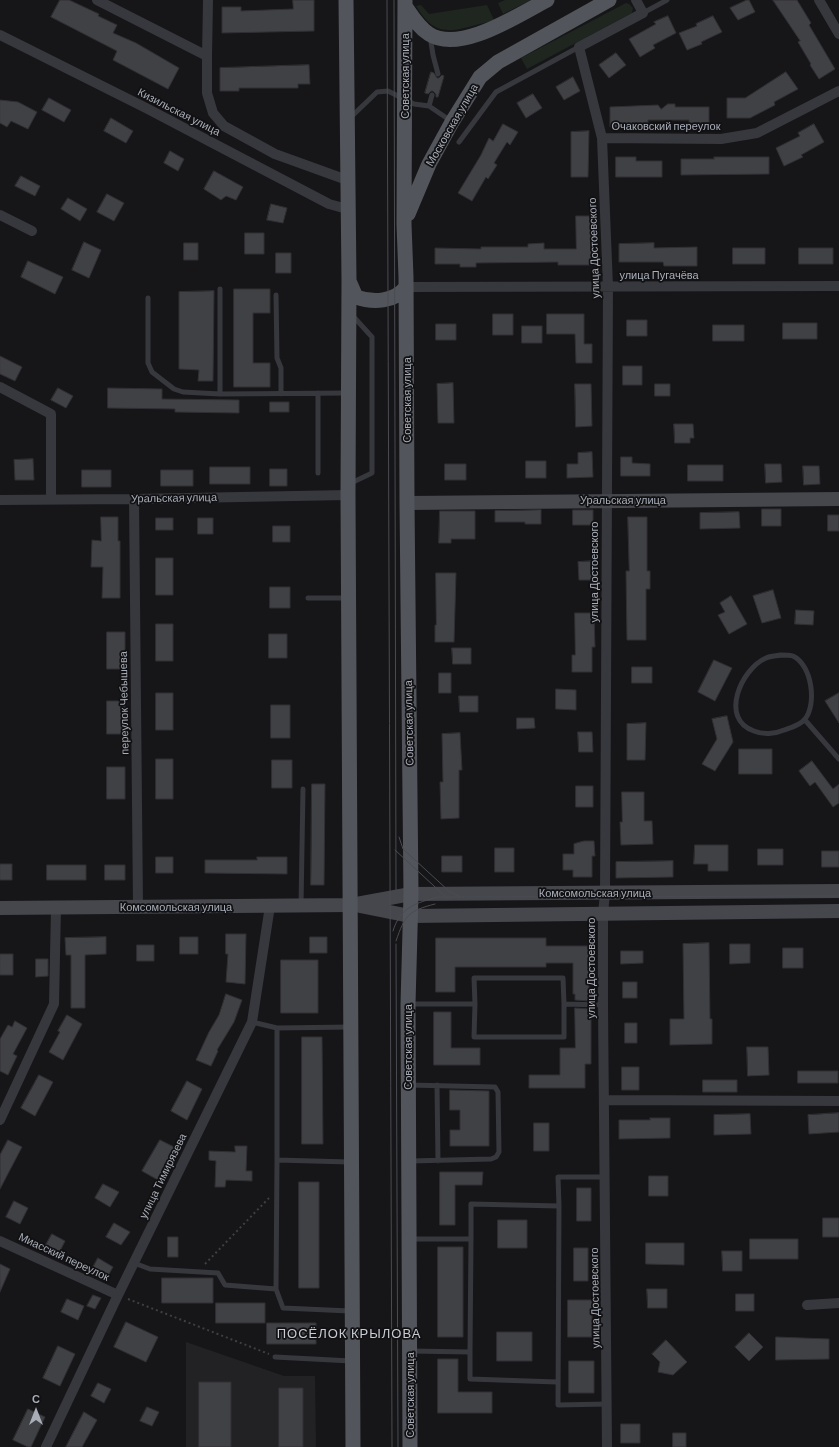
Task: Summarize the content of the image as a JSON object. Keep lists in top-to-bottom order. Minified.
{"streets":{"main road":["Советская улица","Московская улица","Уральская улица","Комсомольская улица"],"street":["Кизильская улица","Очаковский переулок","улица Достоевского","улица Пугачёва","переулок Чебышева","улица Тимирязева","Миасский переулок"]},"crossings":[["Советская улица","Московская улица"],["Советская улица","улица Пугачёва"],["Советская улица","Уральская улица"],["Советская улица","Комсомольская улица"],["Очаковский переулок","улица Достоевского"],["улица Достоевского","улица Пугачёва"],["улица Достоевского","Уральская улица"],["улица Достоевского","Комсомольская улица"],["Уральская улица","переулок Чебышева"],["переулок Чебышева","Комсомольская улица"],["Комсомольская улица","улица Тимирязева"],["улица Тимирязева","Миасский переулок"]],"districts":["ПОСЁЛОК КРЫЛОВА"],"north":"top"}
